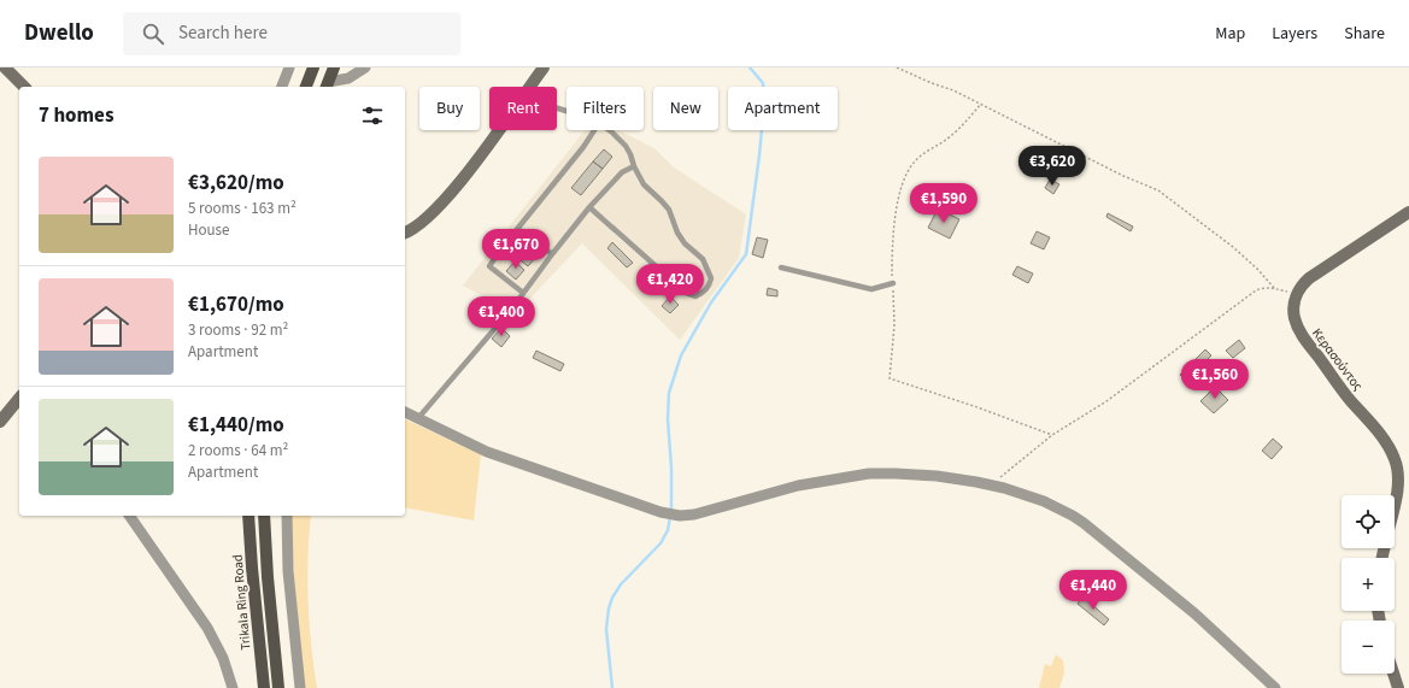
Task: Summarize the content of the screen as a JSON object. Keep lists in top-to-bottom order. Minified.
{"streets":{"main road":["Trikala Ring Road"],"street":["Κερασούντος"]},"page":{"header":"Dwello","search":"Search here","nav":["Map","Layers","Share"],"chip":["Buy","Rent","Filters","New","Apartment"],"heading":"7 homes","list":[{"name":"€3,620/mo","note":"5 rooms · 163 m² · House"},{"name":"€1,670/mo","note":"3 rooms · 92 m² · Apartment"},{"name":"€1,440/mo","note":"2 rooms · 64 m² · Apartment"}],"price":["€3,620","€1,590","€1,670","€1,420","€1,400","€1,560","€1,440"],"map_buttons":["+","−"]}}
